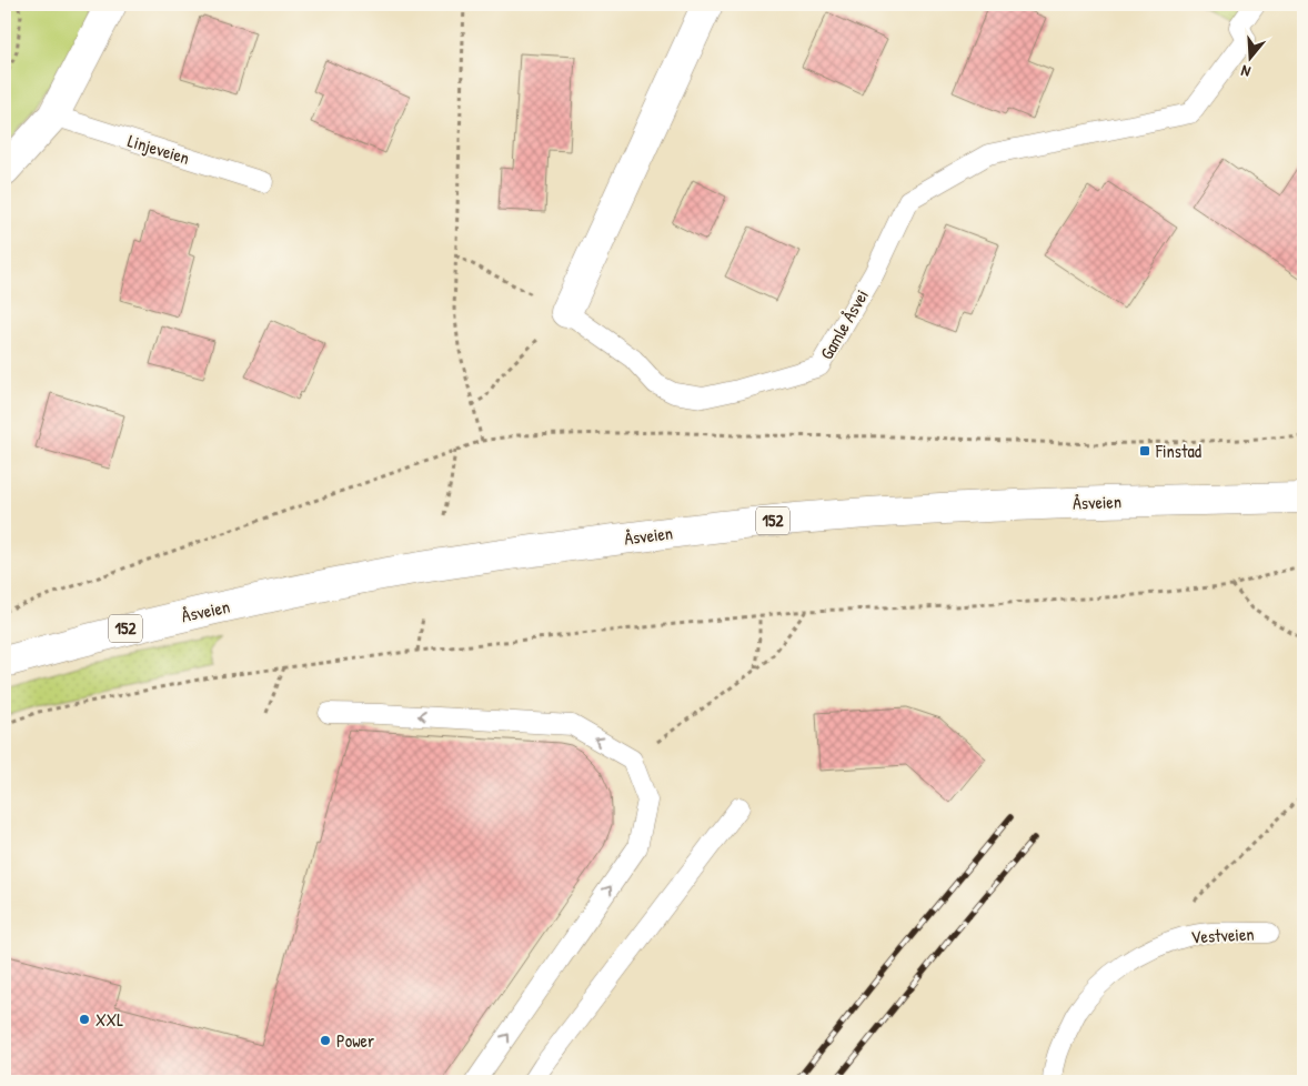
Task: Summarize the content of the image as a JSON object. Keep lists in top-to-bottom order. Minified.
{"streets":{"main road":["Åsveien","152"],"lane":["Linjeveien","Gamle Åsvei","Vestveien"]},"places":{"transit":["Finstad"],"other":["XXL","Power"]},"north":"bottom"}
